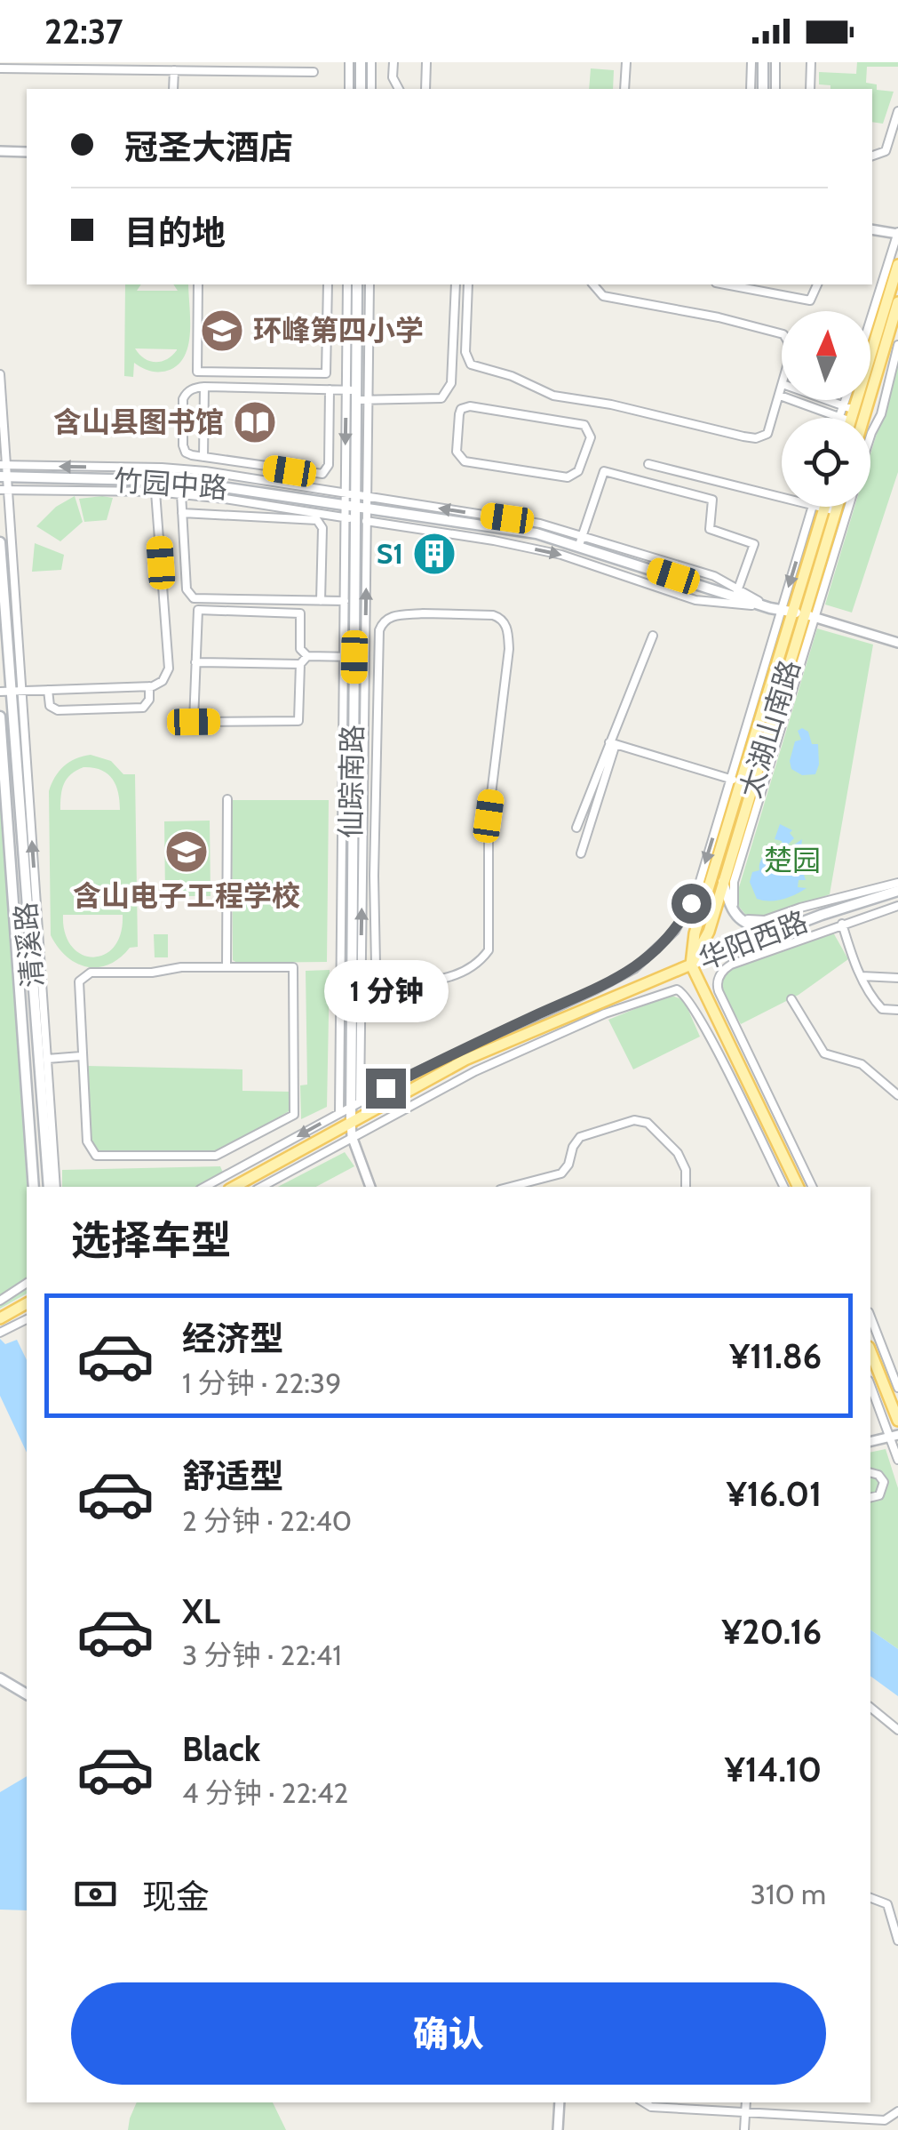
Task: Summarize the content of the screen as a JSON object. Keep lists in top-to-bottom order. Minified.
{"streets":{"main road":["竹园中路","太湖山南路","仙踪南路","华阳西路","清溪路"]},"crossings":[["竹园中路","太湖山南路"],["竹园中路","仙踪南路"],["太湖山南路","华阳西路"],["仙踪南路","华阳西路"]],"parks":["楚园"],"places":{"school or university":["环峰第四小学","含山电子工程学校"],"library":["含山县图书馆"],"building":["S1"]},"north":"top","page":{"status":"22:37","banner":["冠圣大酒店","目的地"],"bubble":"1 分钟","heading":"选择车型","list":[{"name":"经济型","note":"1 分钟 · 22:39","value":"¥11.86"},{"name":"舒适型","note":"2 分钟 · 22:40","value":"¥16.01"},{"name":"XL","note":"3 分钟 · 22:41","value":"¥20.16"},{"name":"Black","note":"4 分钟 · 22:42","value":"¥14.10"}],"pay":["现金","310 m"],"buttons":"确认"}}
